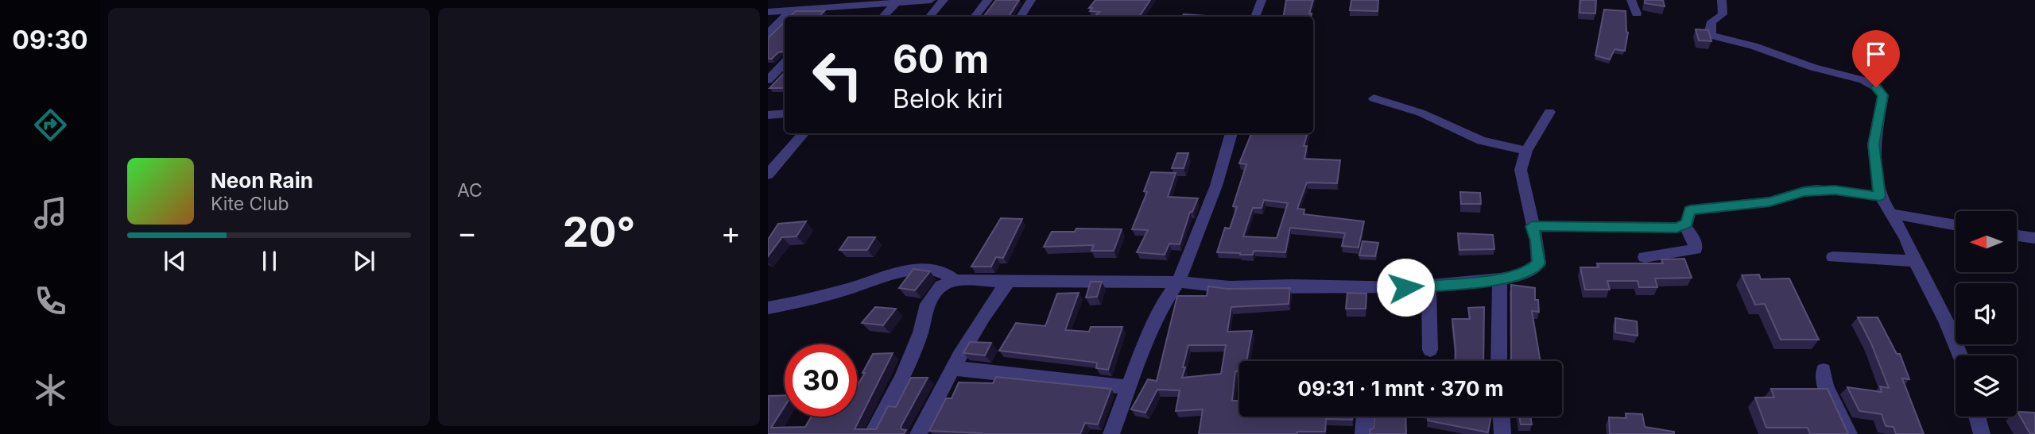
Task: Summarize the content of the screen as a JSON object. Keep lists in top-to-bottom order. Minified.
{"north":"left","page":{"tabs":"09:30","tile":"AC","turn":["60 m","Belok kiri"],"song":["Neon Rain","Kite Club"],"heat":["−","20°","+"],"limit":"30","trip":"09:31 · 1 mnt · 370 m"}}
